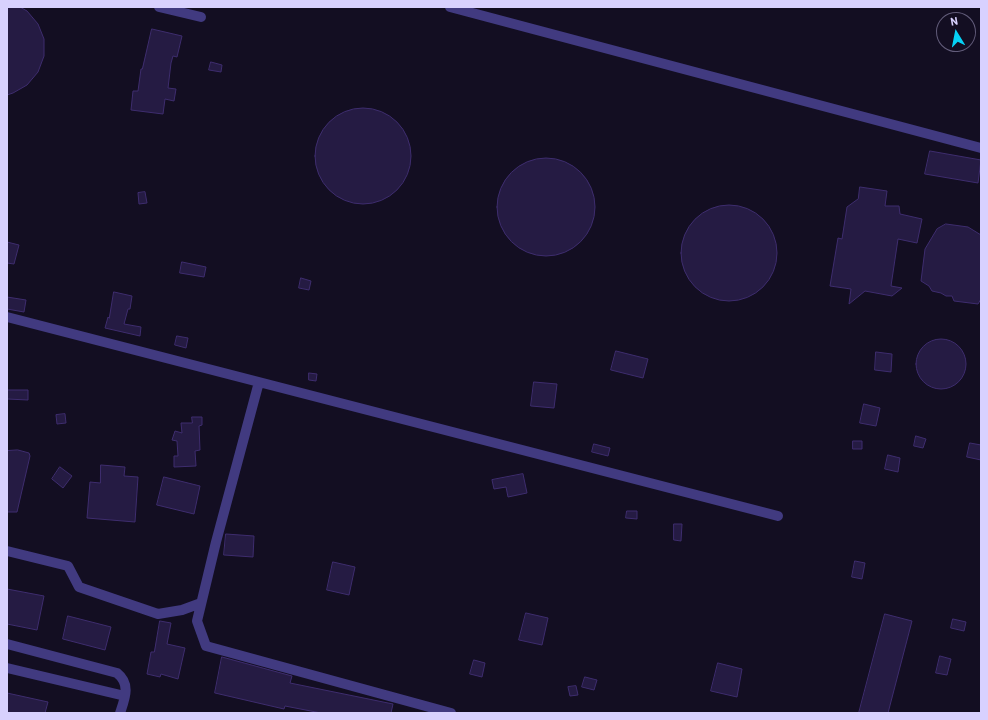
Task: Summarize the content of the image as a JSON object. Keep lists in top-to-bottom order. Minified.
{"north":"top"}
